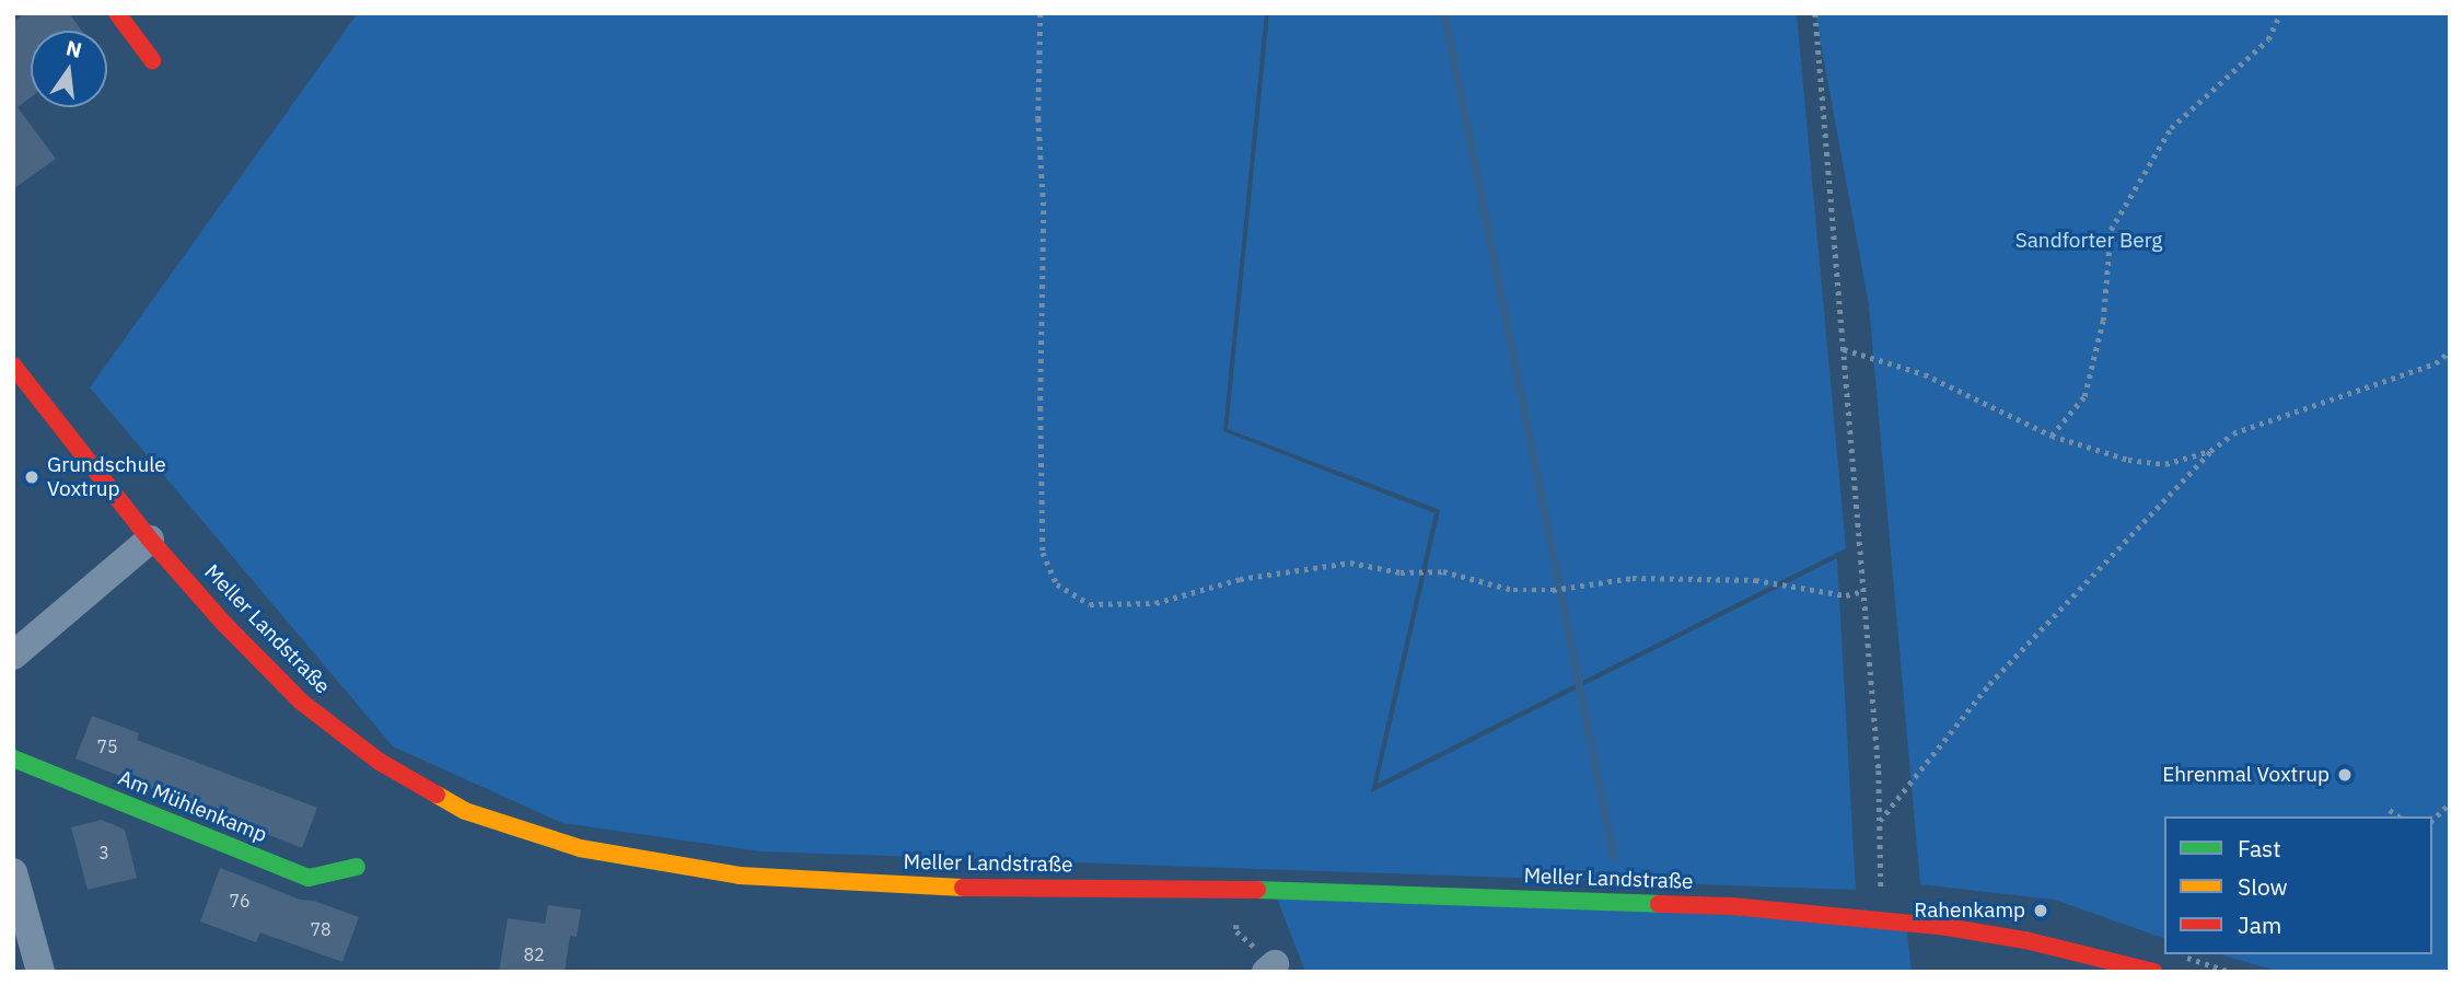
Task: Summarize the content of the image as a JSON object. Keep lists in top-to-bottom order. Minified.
{"streets":{"street":["Meller Landstraße","Am Mühlenkamp"]},"parks":["Sandforter Berg"],"places":["Grundschule Voxtrup","Ehrenmal Voxtrup","Rahenkamp"],"house_numbers":["75","3","76","78","82"],"legend":["Fast","Slow","Jam"],"north":"top"}
